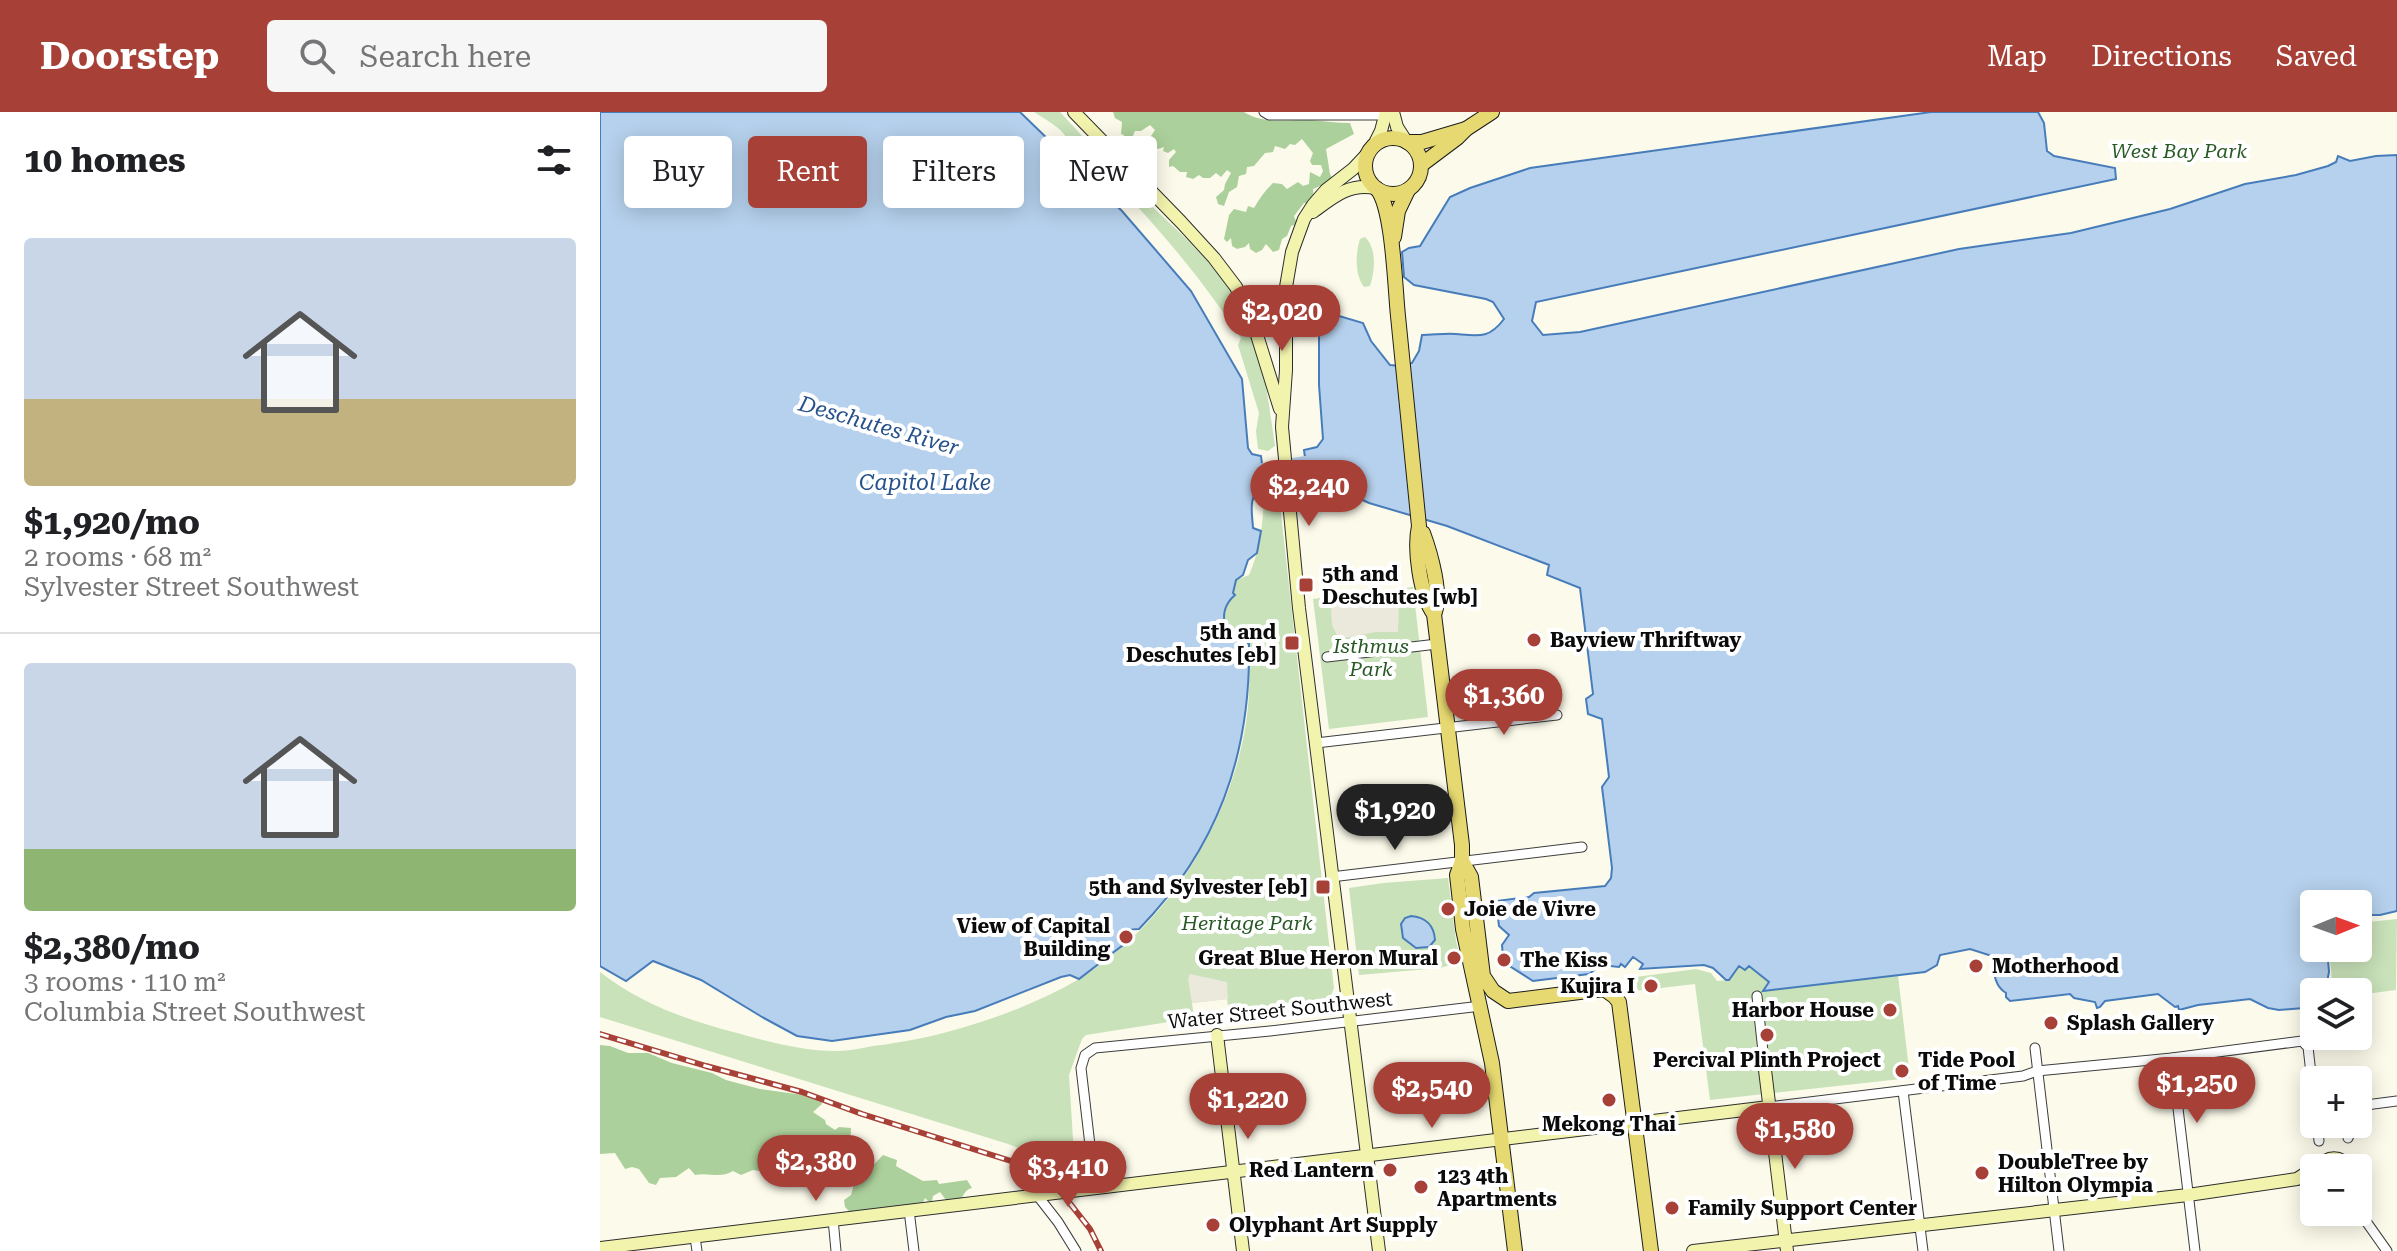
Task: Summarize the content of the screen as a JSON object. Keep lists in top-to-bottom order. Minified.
{"streets":{"street":["Water Street Southwest"]},"water":["Deschutes River","Capitol Lake"],"parks":["West Bay Park","Isthmus Park","Heritage Park"],"places":{"transit":["5th and Deschutes [wb]","5th and Deschutes [eb]","5th and Sylvester [eb]"],"other":["Bayview Thriftway","Joie de Vivre","View of Capital Building","Great Blue Heron Mural","The Kiss","Motherhood","Kujira I","Harbor House","Splash Gallery","Percival Plinth Project","Tide Pool of Time","Mekong Thai","Red Lantern","DoubleTree by Hilton Olympia","123 4th Apartments","Family Support Center","Olyphant Art Supply"]},"north":"right","page":{"header":"Doorstep","search":"Search here","nav":["Map","Directions","Saved"],"heading":"10 homes","chip":["Buy","Rent","Filters","New"],"list":[{"name":"$1,920/mo","note":"2 rooms · 68 m² · Sylvester Street Southwest"},{"name":"$2,380/mo","note":"3 rooms · 110 m² · Columbia Street Southwest"}],"price":["$2,020","$2,240","$1,360","$1,920","$1,250","$2,540","$1,220","$1,580","$2,380","$3,410"],"map_buttons":["+","−"]}}
